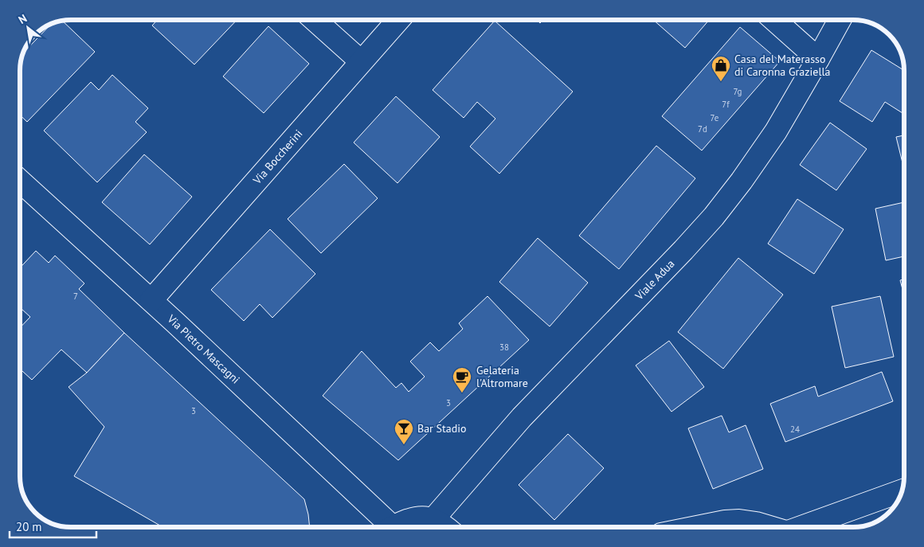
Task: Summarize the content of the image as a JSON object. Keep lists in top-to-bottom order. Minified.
{"streets":{"street":["Via Boccherini","Viale Adua","Via Pietro Mascagni"]},"crossings":[["Via Boccherini","Via Pietro Mascagni"]],"places":{"shop":["Casa del Materasso di Caronna Graziella"],"cafe":["Gelateria l'Altromare"],"bar":["Bar Stadio"]},"house_numbers":["7g","7f","7e","7d","7","38","3","3","24"],"scale_bar":"20 m","north":"top left"}
